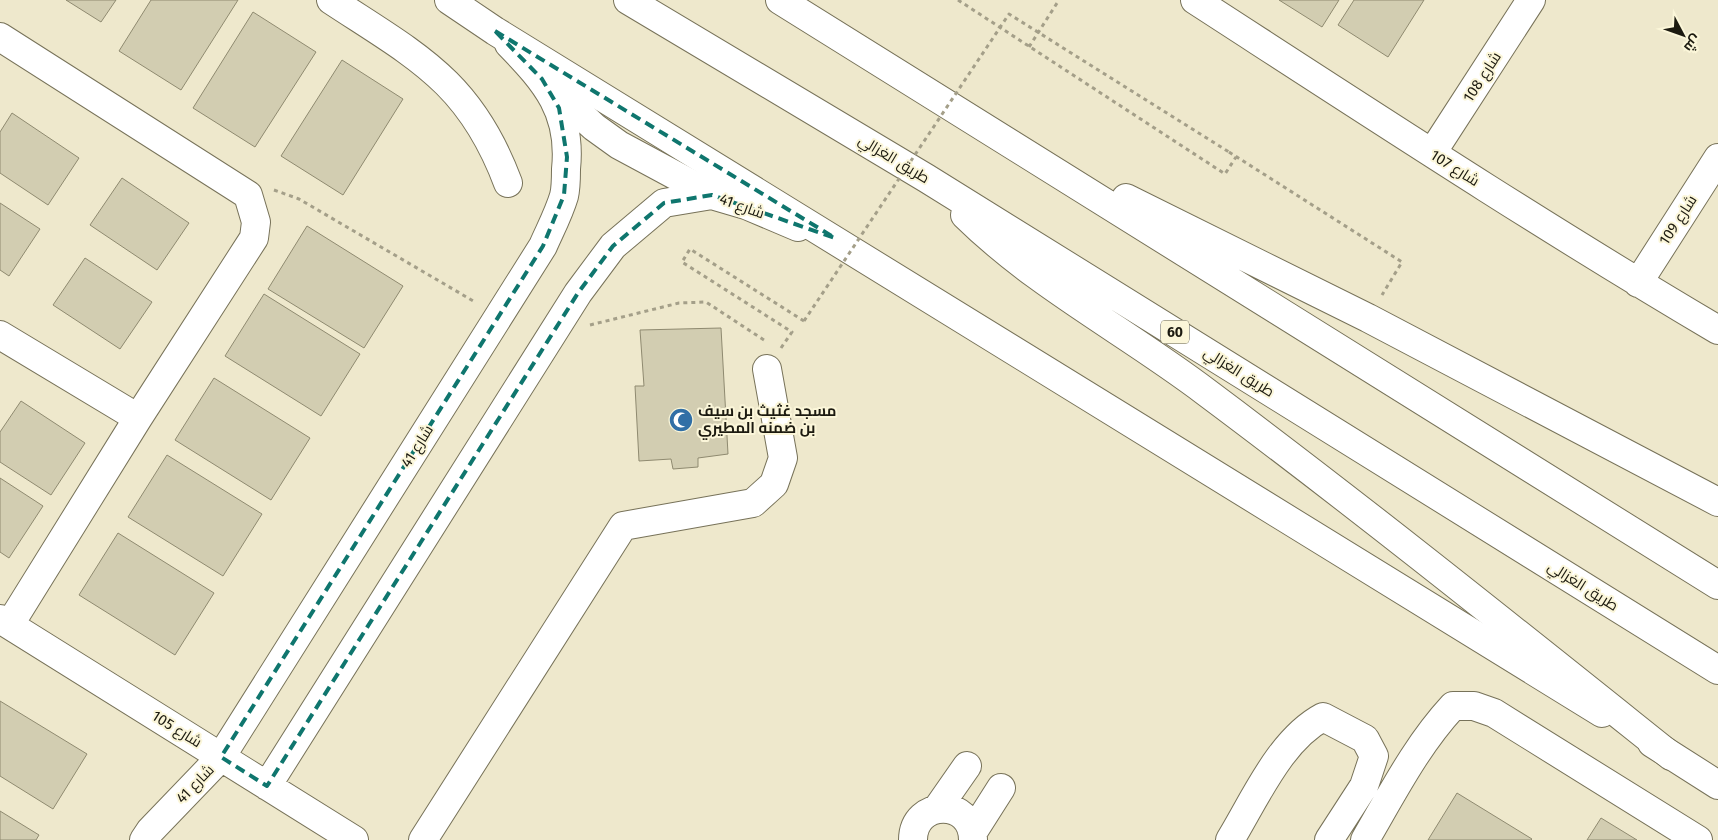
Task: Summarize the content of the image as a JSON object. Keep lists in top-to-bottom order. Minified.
{"streets":{"main road":["شارع 108","طريق الغزالي","شارع 107","شارع 41","شارع 109","60","شارع 105"]},"crossings":[["شارع 108","شارع 107"],["شارع 107","شارع 109"],["شارع 41","شارع 105"]],"places":{"mosque":["مسجد غثيث بن سيف بن ضمنه المطيري"]},"north":"bottom right"}
